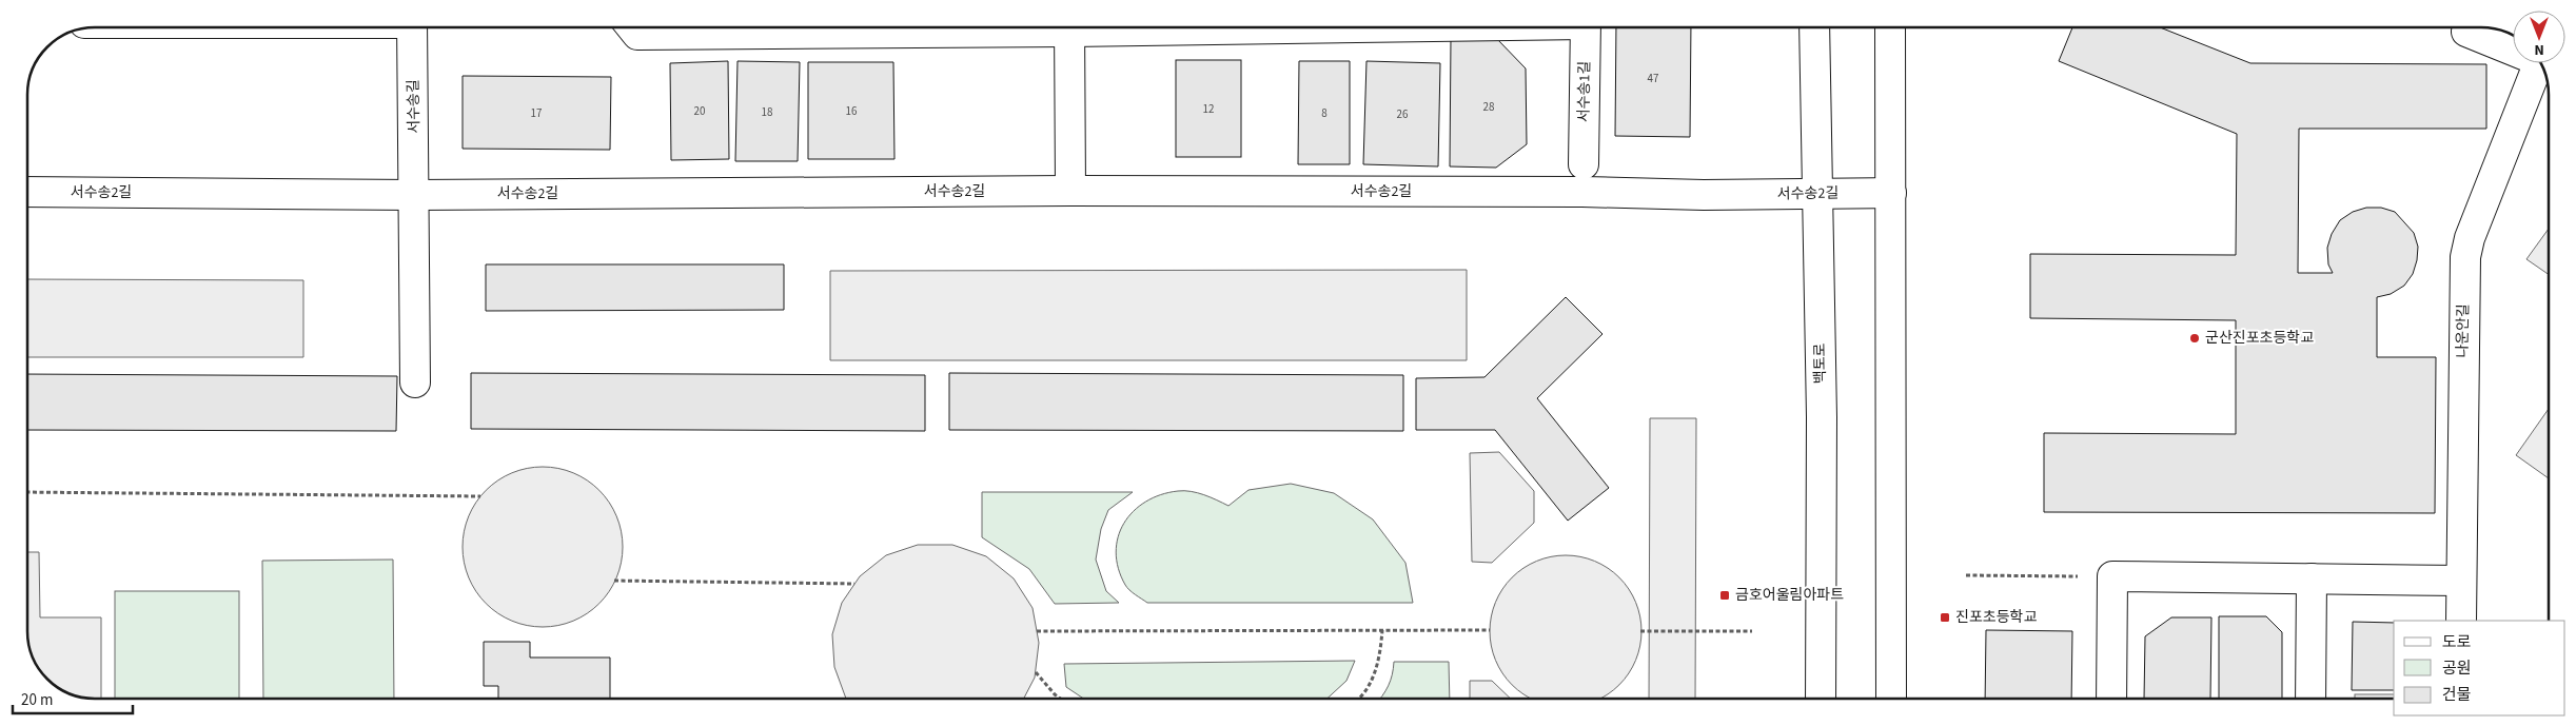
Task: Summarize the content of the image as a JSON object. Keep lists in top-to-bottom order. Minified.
{"streets":{"street":["서수송1길","서수송길","서수송2길","나운안길","백토로"]},"crossings":[["서수송길","서수송2길"],["서수송2길","백토로"]],"places":{"other":["군산진포초등학교"],"transit":["금호어울림아파트","진포초등학교"]},"house_numbers":["47","28","12","20","16","18","17","8","26"],"legend":["도로","공원","건물"],"scale_bar":"20 m","north":"bottom"}
